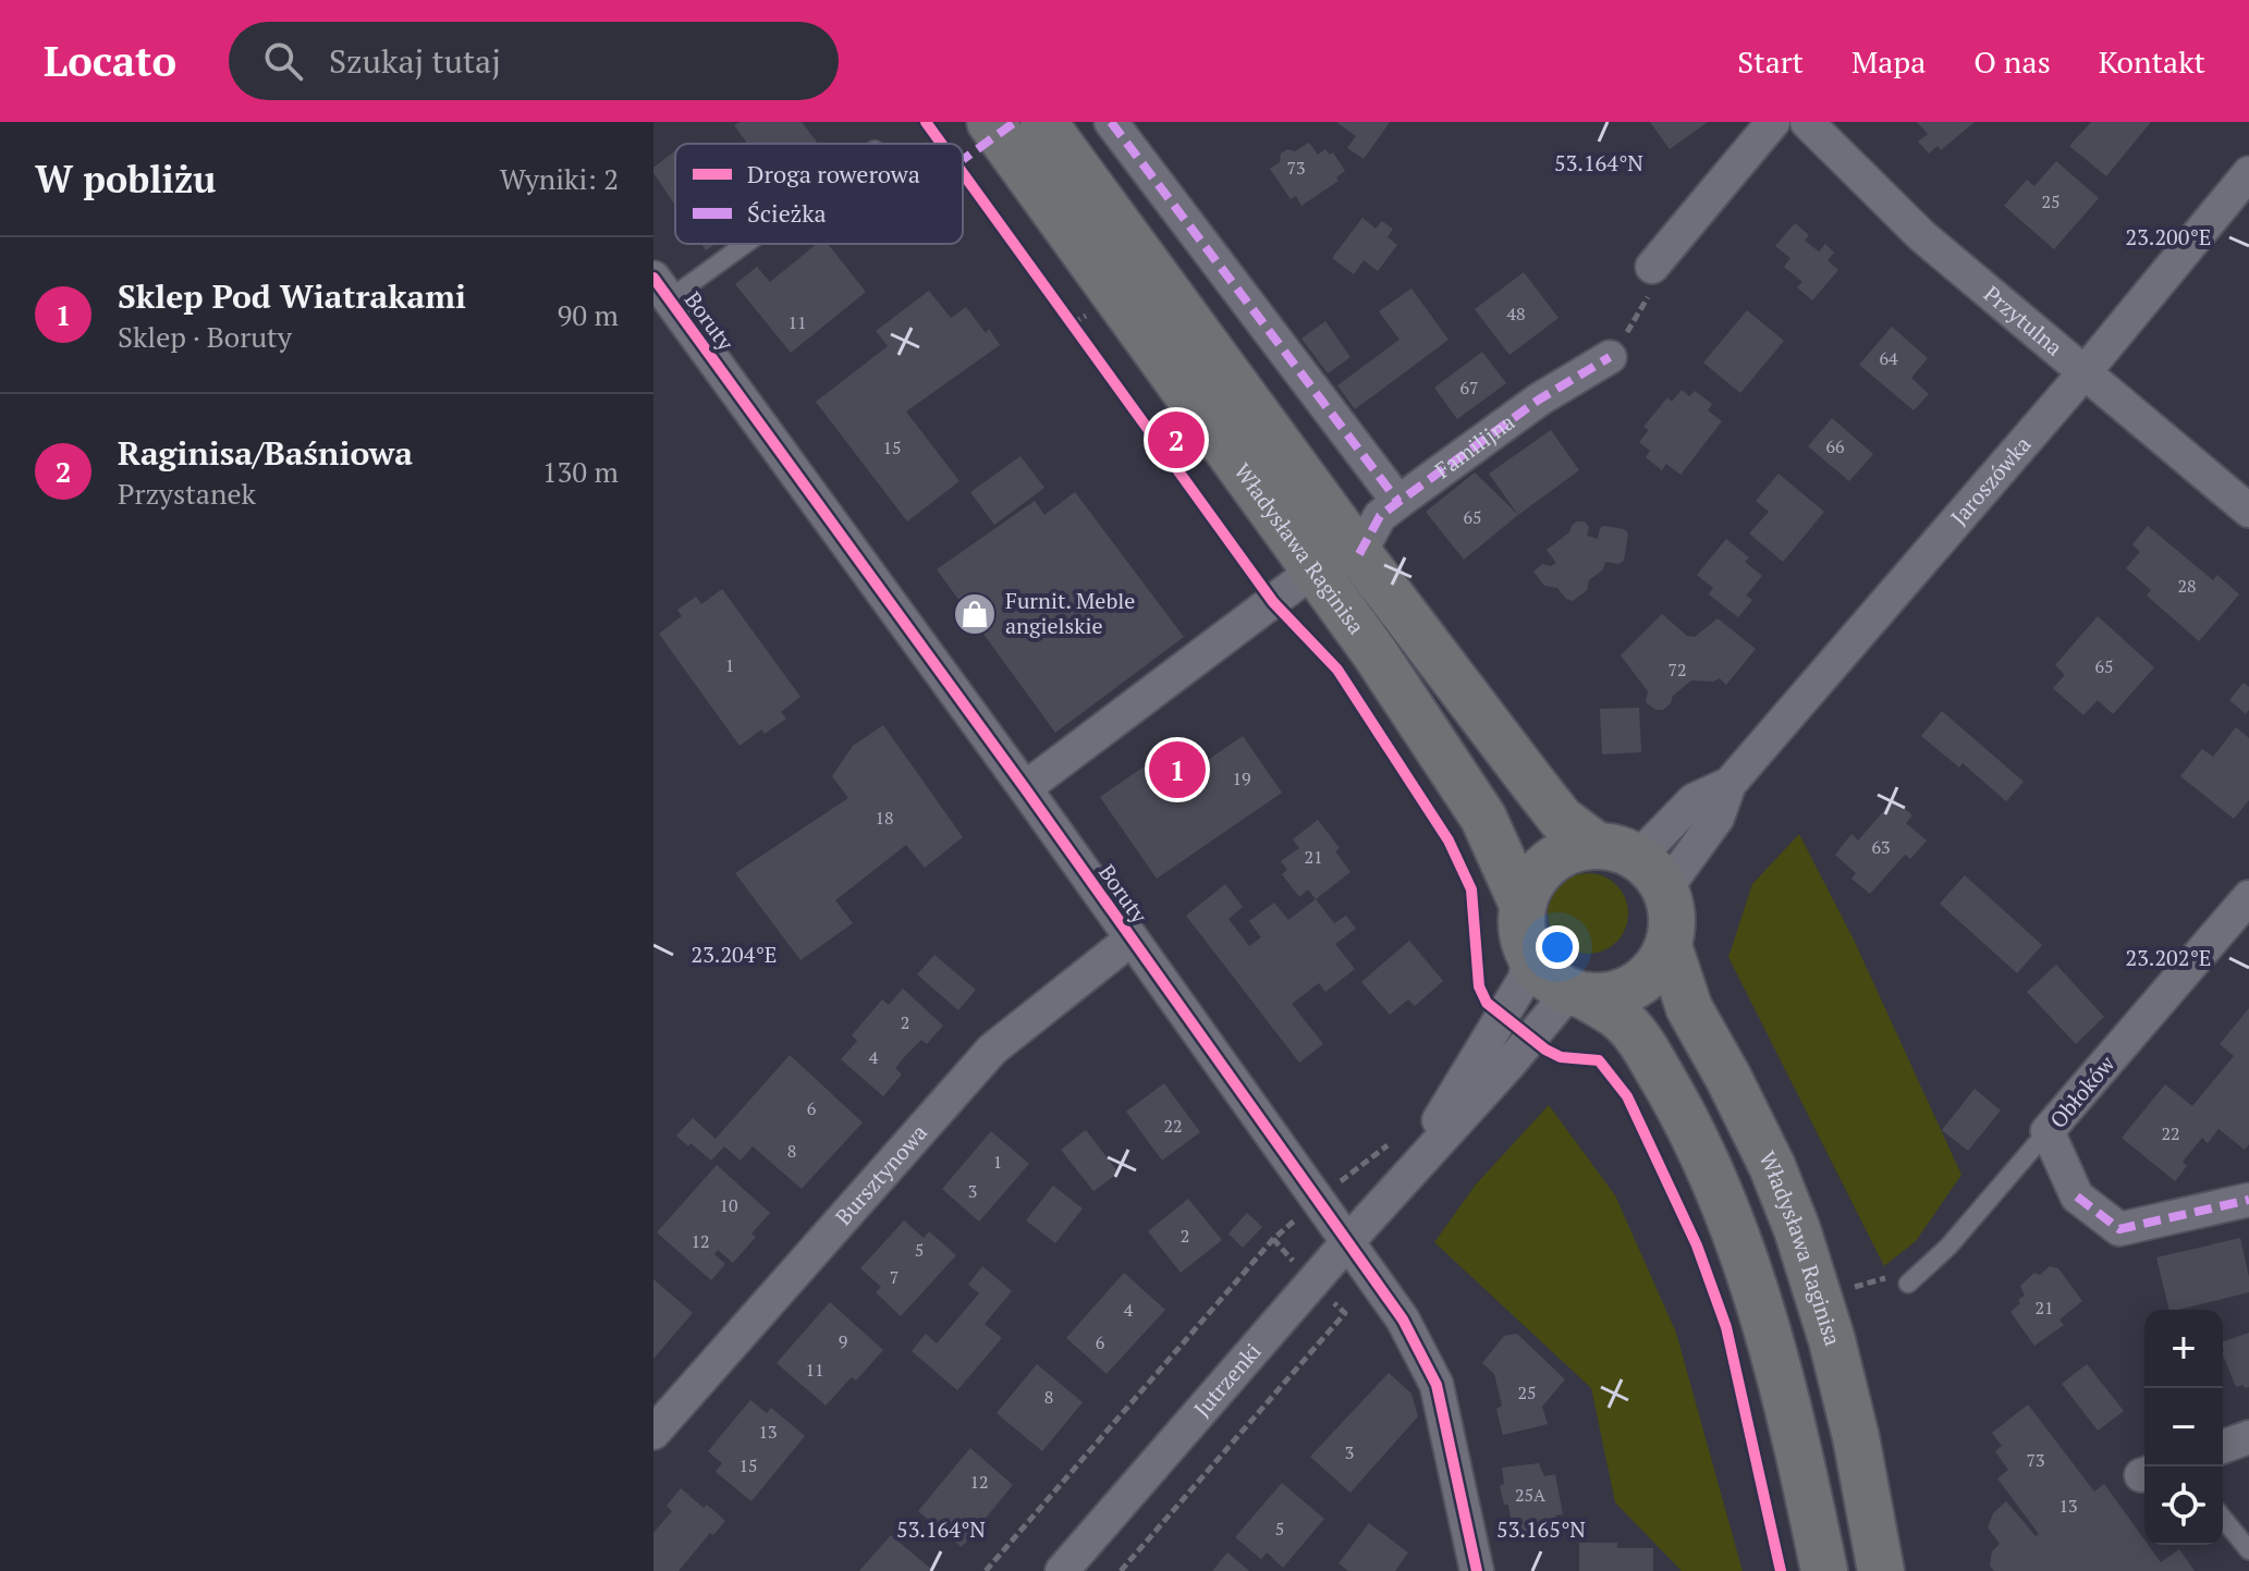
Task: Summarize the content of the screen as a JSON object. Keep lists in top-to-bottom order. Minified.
{"streets":{"main road":["Władysława Raginisa"],"street":["Boruty","Przytulna","Familijna","Jaroszówka","Obłoków","Bursztynowa","Jutrzenki"]},"crossings":[["Boruty","Bursztynowa"],["Boruty","Jutrzenki"],["Przytulna","Jaroszówka"],["Familijna","Władysława Raginisa"],["Jaroszówka","Władysława Raginisa"],["Jaroszówka","Jutrzenki"],["Władysława Raginisa","Jutrzenki"]],"places":{"shop":["Furnit. Meble angielskie"]},"house_numbers":["73","25","48","11","64","67","66","15","65","28","1","65","72","19","18","63","21","2","4","6","22","22","8","1","3","10","2","12","5","7","21","4","9","6","11","25","8","13","3","73","15","12","25A","13","5"],"legend":["Droga rowerowa","Ścieżka"],"page":{"header":"Locato","search":"Szukaj tutaj","nav":["Start","Mapa","O nas","Kontakt"],"heading":["W pobliżu","Wyniki: 2"],"list":[{"mark":"1","name":"Sklep Pod Wiatrakami","note":"Sklep · Boruty","value":"90 m"},{"mark":"2","name":"Raginisa/Baśniowa","note":"Przystanek","value":"130 m"}],"pins":["2","1"],"map_buttons":["+","−"]},"coordinates":["53.164°N","23.200°E","23.204°E","23.202°E","53.165°N"]}
